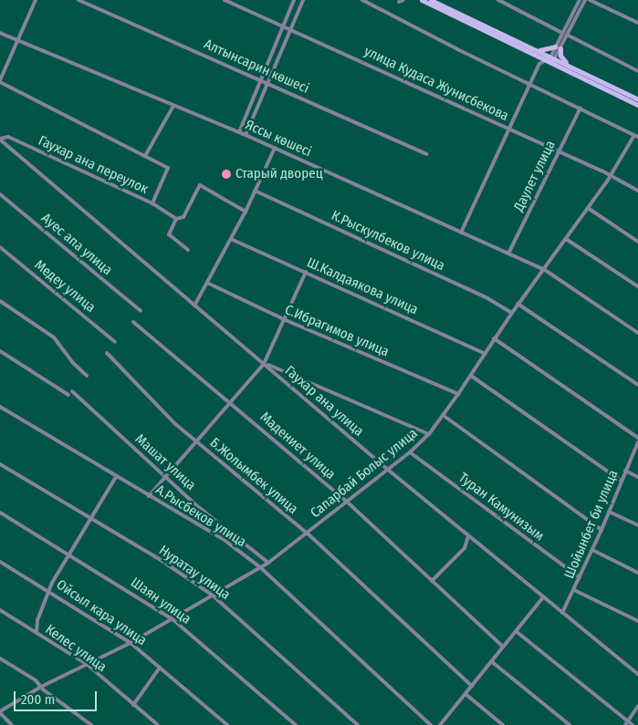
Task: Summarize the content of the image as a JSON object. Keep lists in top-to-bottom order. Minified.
{"streets":{"street":["Алтынсарин көшесі","улица Кудаса Жунисбекова","Яссы көшесі","Гаухар ана переулок","Даулет улица","К.Рыскулбеков улица","Ауес апа улица","Медеу улица","Ш.Калдаякова улица","С.Ибрагимов улица","Гаухар ана улица","Мадениет улица","Машат улица","Сапарбай Болыс улица","Б.Жолымбек улица","Туран Камунизым","А.Рысбеков улица","Шойынбет би улица","Нуратау улица","Шаян улица","Ойсыл кара улица","Келес улица"]},"crossings":[["улица Кудаса Жунисбекова","Даулет улица"],["улица Кудаса Жунисбекова","Сапарбай Болыс улица"],["Яссы көшесі","Даулет улица"],["Яссы көшесі","Сапарбай Болыс улица"],["Гаухар ана переулок","Гаухар ана улица"],["К.Рыскулбеков улица","Сапарбай Болыс улица"],["Ш.Калдаякова улица","Сапарбай Болыс улица"],["С.Ибрагимов улица","Сапарбай Болыс улица"],["Гаухар ана улица","Сапарбай Болыс улица"],["Гаухар ана улица","Шойынбет би улица"],["Мадениет улица","Сапарбай Болыс улица"],["Машат улица","Сапарбай Болыс улица"],["Сапарбай Болыс улица","Б.Жолымбек улица"],["Сапарбай Болыс улица","Туран Камунизым"],["Сапарбай Болыс улица","А.Рысбеков улица"],["Сапарбай Болыс улица","Нуратау улица"],["Сапарбай Болыс улица","Шаян улица"],["Сапарбай Болыс улица","Ойсыл кара улица"],["Сапарбай Болыс улица","Келес улица"],["Туран Камунизым","Шойынбет би улица"]],"places":["Старый дворец"],"scale_bar":"200 m"}
